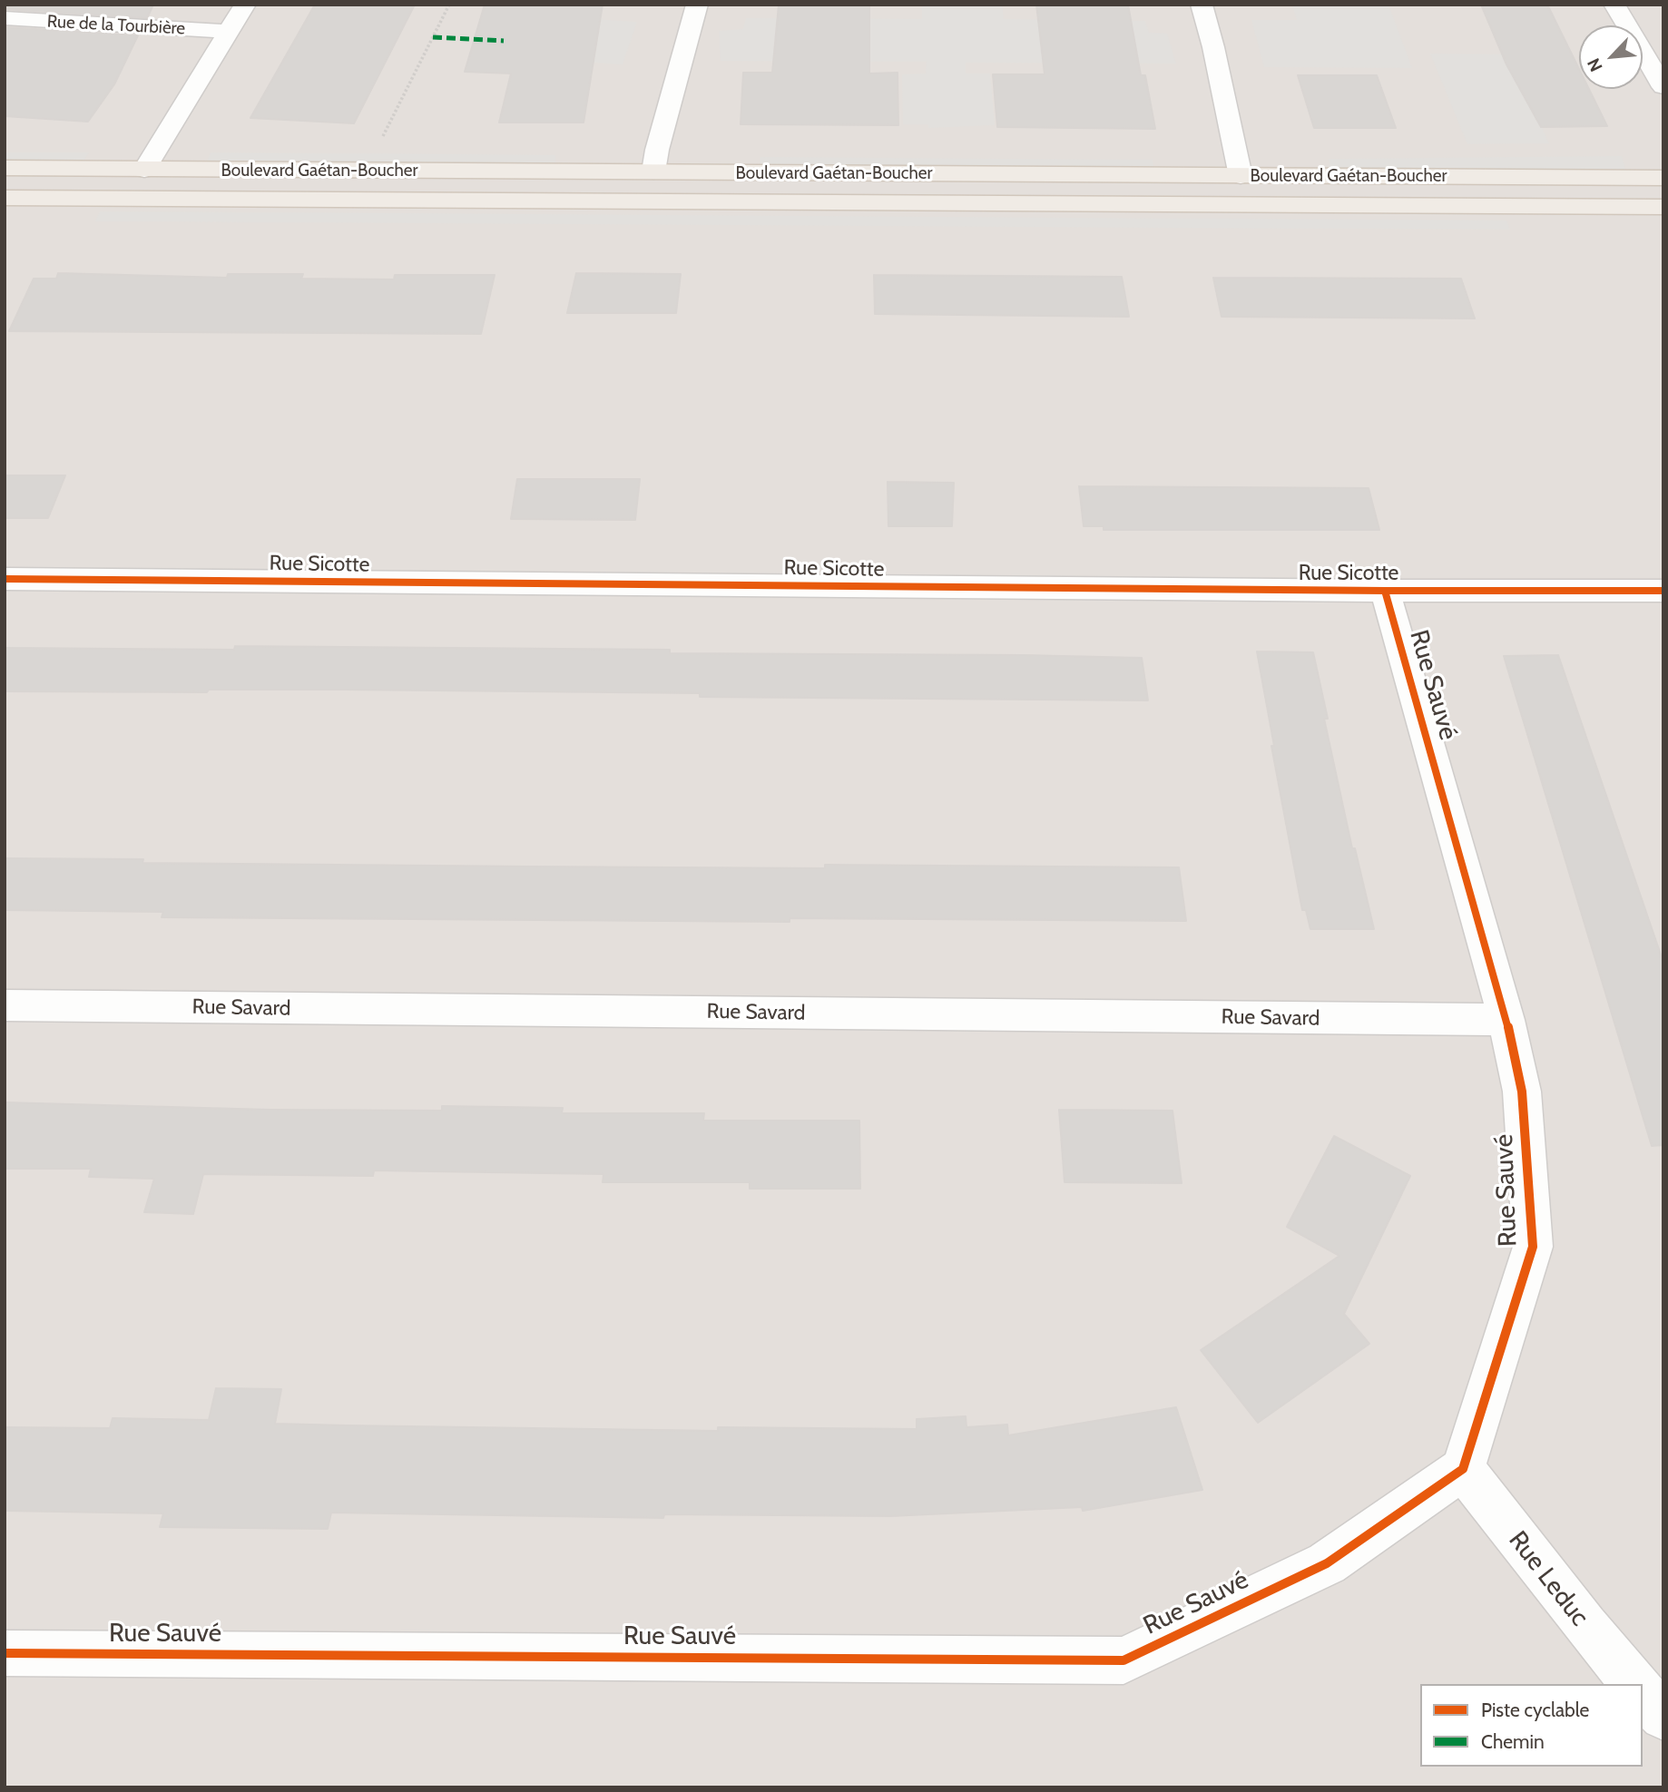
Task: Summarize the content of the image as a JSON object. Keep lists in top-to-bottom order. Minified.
{"streets":{"main road":["Boulevard Gaétan-Boucher"],"street":["Rue de la Tourbière","Rue Sicotte","Rue Sauvé","Rue Savard","Rue Leduc"]},"crossings":[["Rue Sicotte","Rue Sauvé"],["Rue Sauvé","Rue Savard"],["Rue Sauvé","Rue Leduc"]],"legend":["Piste cyclable","Chemin"],"north":"bottom left"}
